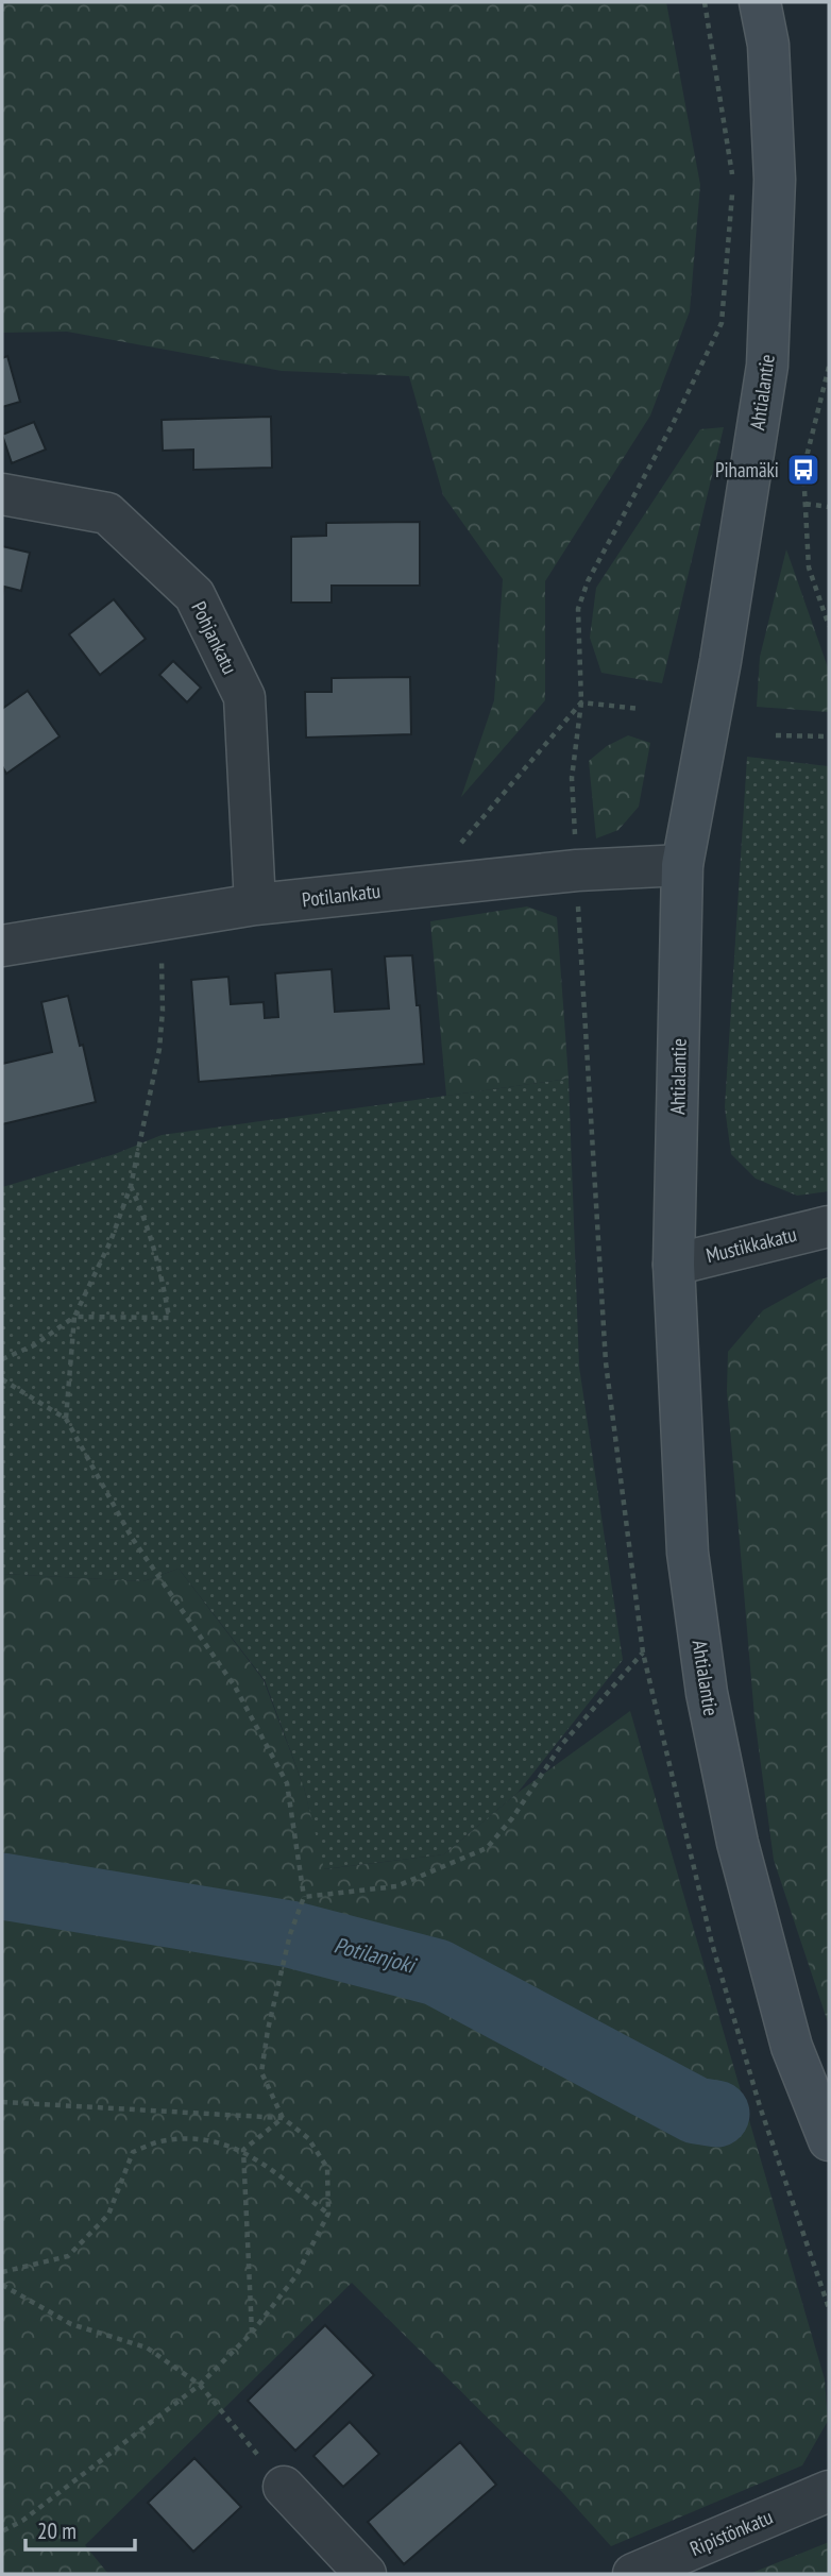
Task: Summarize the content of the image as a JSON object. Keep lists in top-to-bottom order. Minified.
{"streets":{"main road":["Ahtialantie"],"street":["Pohjankatu","Potilankatu","Mustikkakatu","Ripistönkatu"]},"crossings":[["Ahtialantie","Potilankatu"],["Ahtialantie","Mustikkakatu"],["Pohjankatu","Potilankatu"]],"water":["Potilanjoki"],"places":{"bus stop":["Pihamäki"]},"scale_bar":"20 m"}
